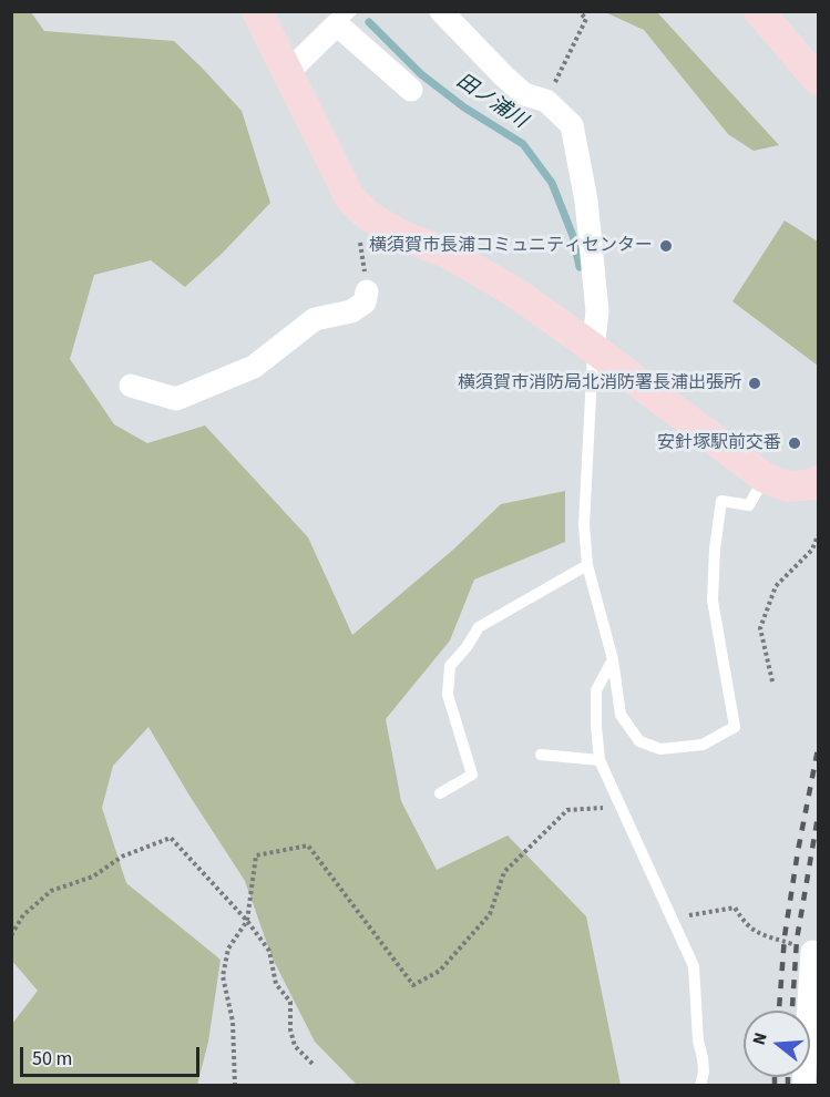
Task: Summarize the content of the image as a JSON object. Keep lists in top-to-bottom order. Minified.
{"water":["田ノ浦川"],"places":["横須賀市長浦コミュニティセンター","横須賀市消防局北消防署長浦出張所","安針塚駅前交番"],"scale_bar":"50 m","north":"left"}
